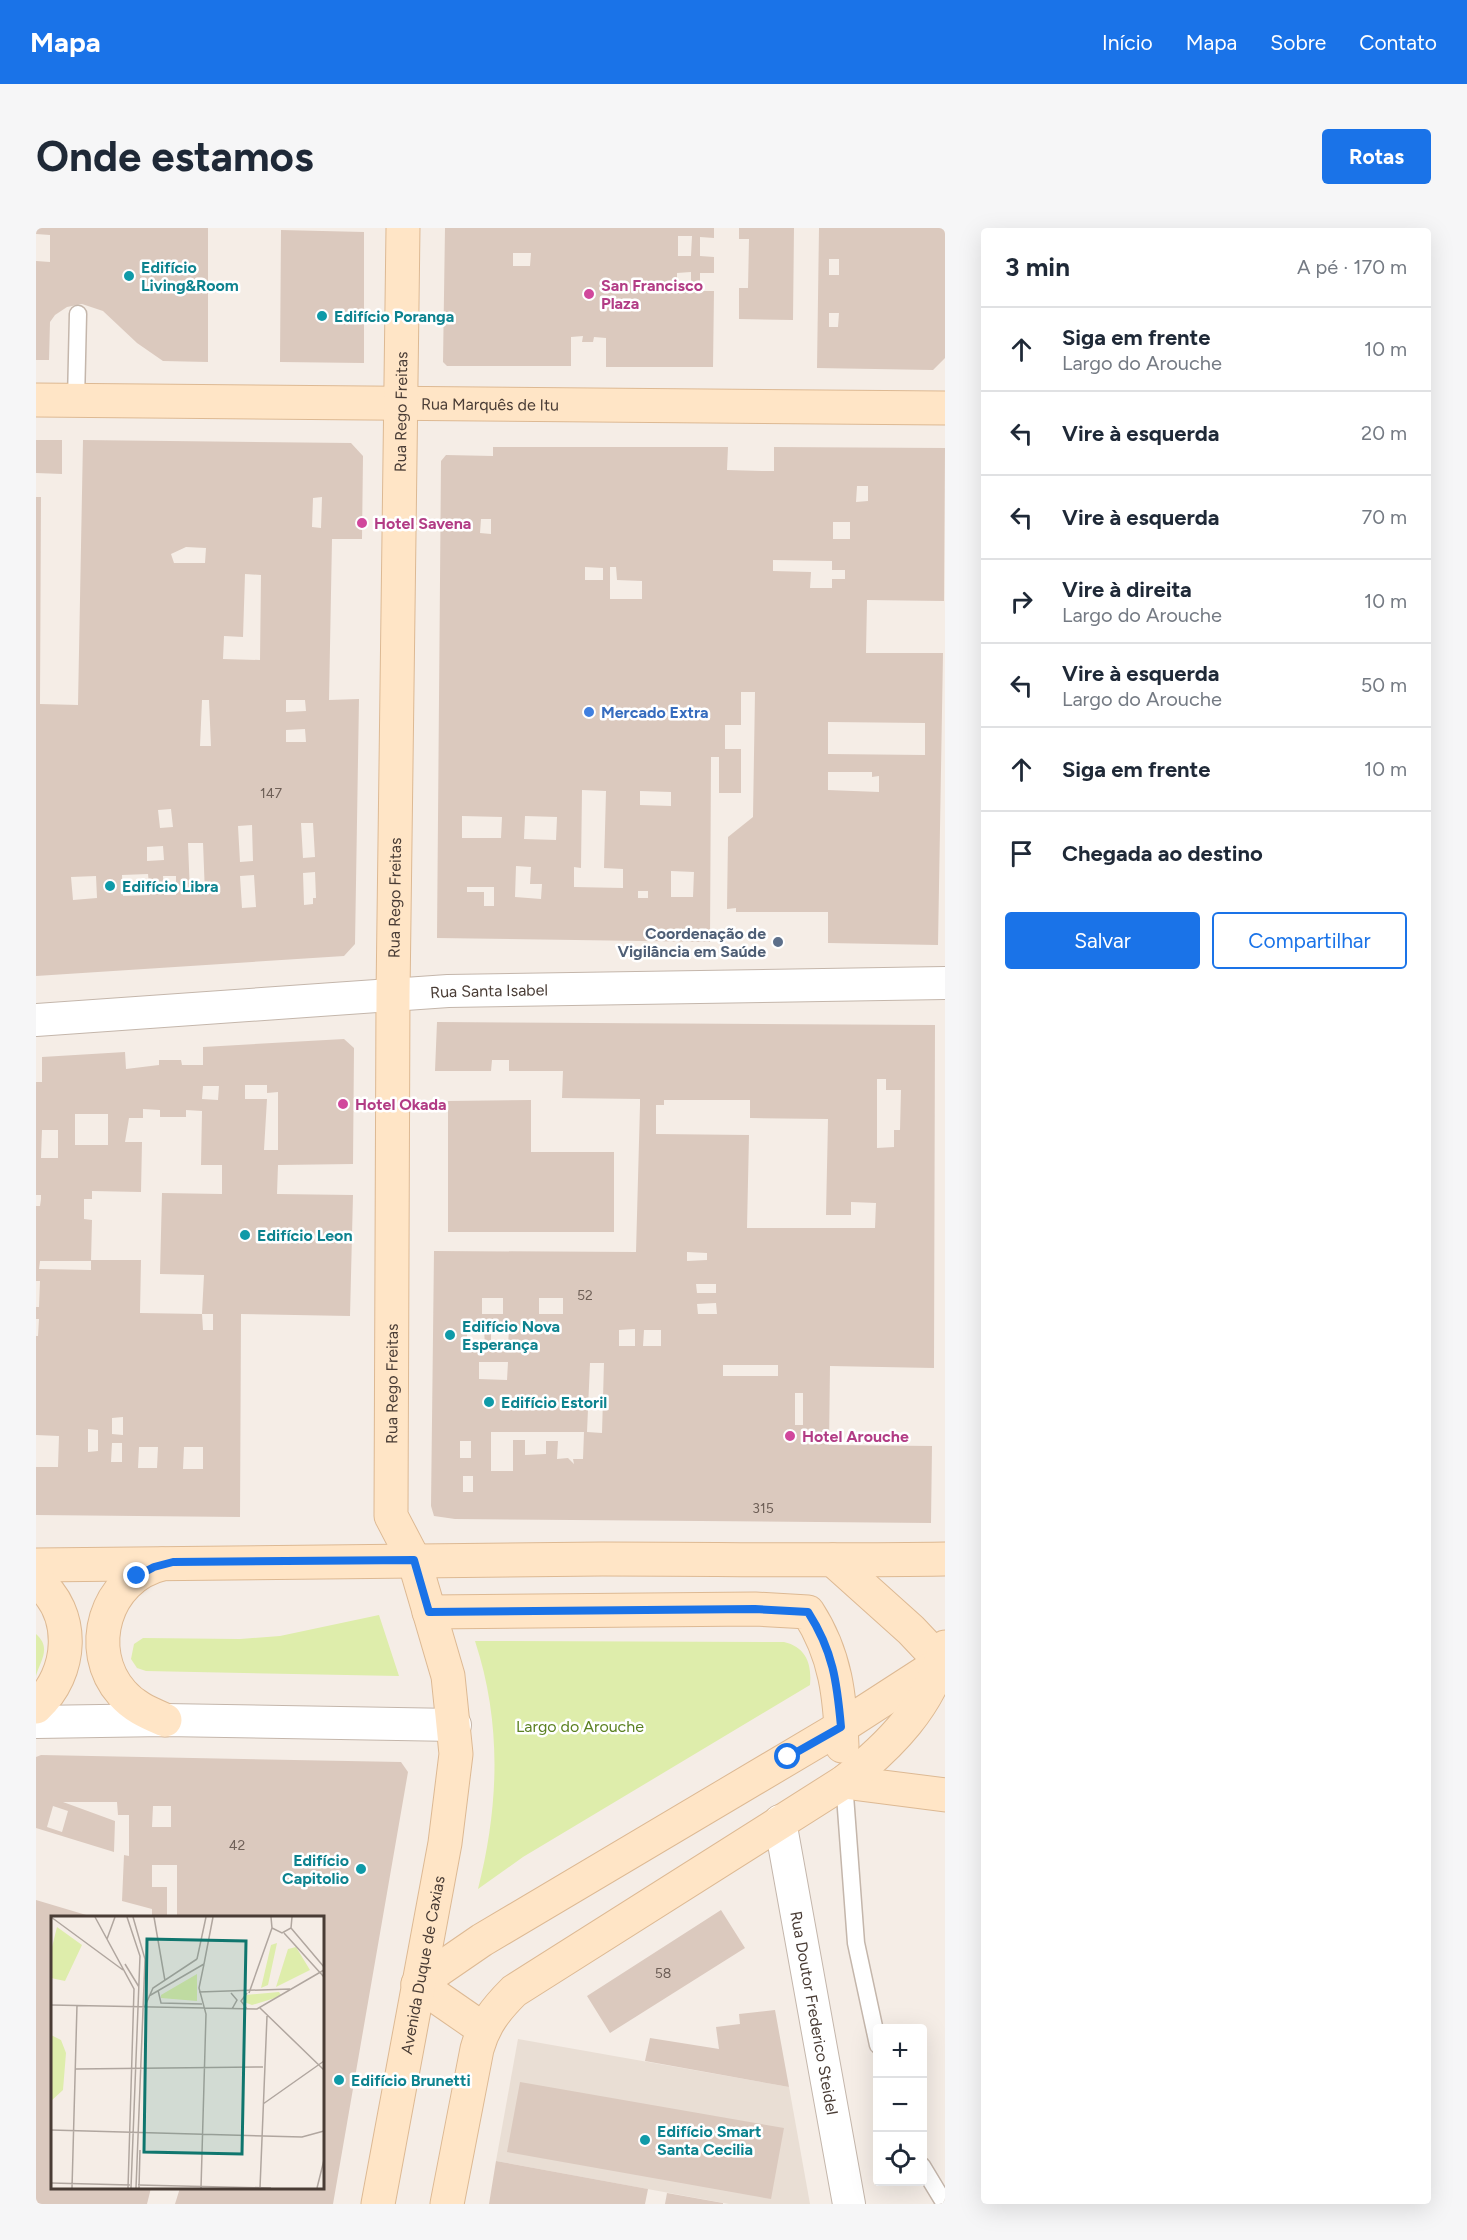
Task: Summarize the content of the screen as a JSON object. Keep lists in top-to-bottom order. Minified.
{"streets":{"street":["Rua Marquês de Itu","Rua Rego Freitas","Rua Santa Isabel","Avenida Duque de Caxias","Rua Doutor Frederico Steidel"]},"crossings":[["Rua Marquês de Itu","Rua Rego Freitas"],["Rua Rego Freitas","Rua Santa Isabel"]],"parks":["Largo do Arouche"],"places":["Edifício Living&Room","San Francisco Plaza","Edifício Poranga","Hotel Savena","Mercado Extra","Edifício Libra","Coordenação de Vigilância em Saúde","Hotel Okada","Edifício Leon","Edifício Nova Esperança","Edifício Estoril","Hotel Arouche","Edifício Capitolio","Edifício Brunetti","Edifício Smart Santa Cecilia"],"house_numbers":["147","52","315","42","58"],"page":{"header":"Mapa","nav":["Início","Mapa","Sobre","Contato"],"buttons":["Rotas",["Salvar","Compartilhar"]],"title":"Onde estamos","heading":["3 min","A pé · 170 m"],"list":[["Siga em frente","Largo do Arouche","10 m"],["Vire à esquerda","20 m"],["Vire à esquerda","70 m"],["Vire à direita","Largo do Arouche","10 m"],["Vire à esquerda","Largo do Arouche","50 m"],["Siga em frente","10 m"],"Chegada ao destino"],"map_buttons":["+","−"]}}
